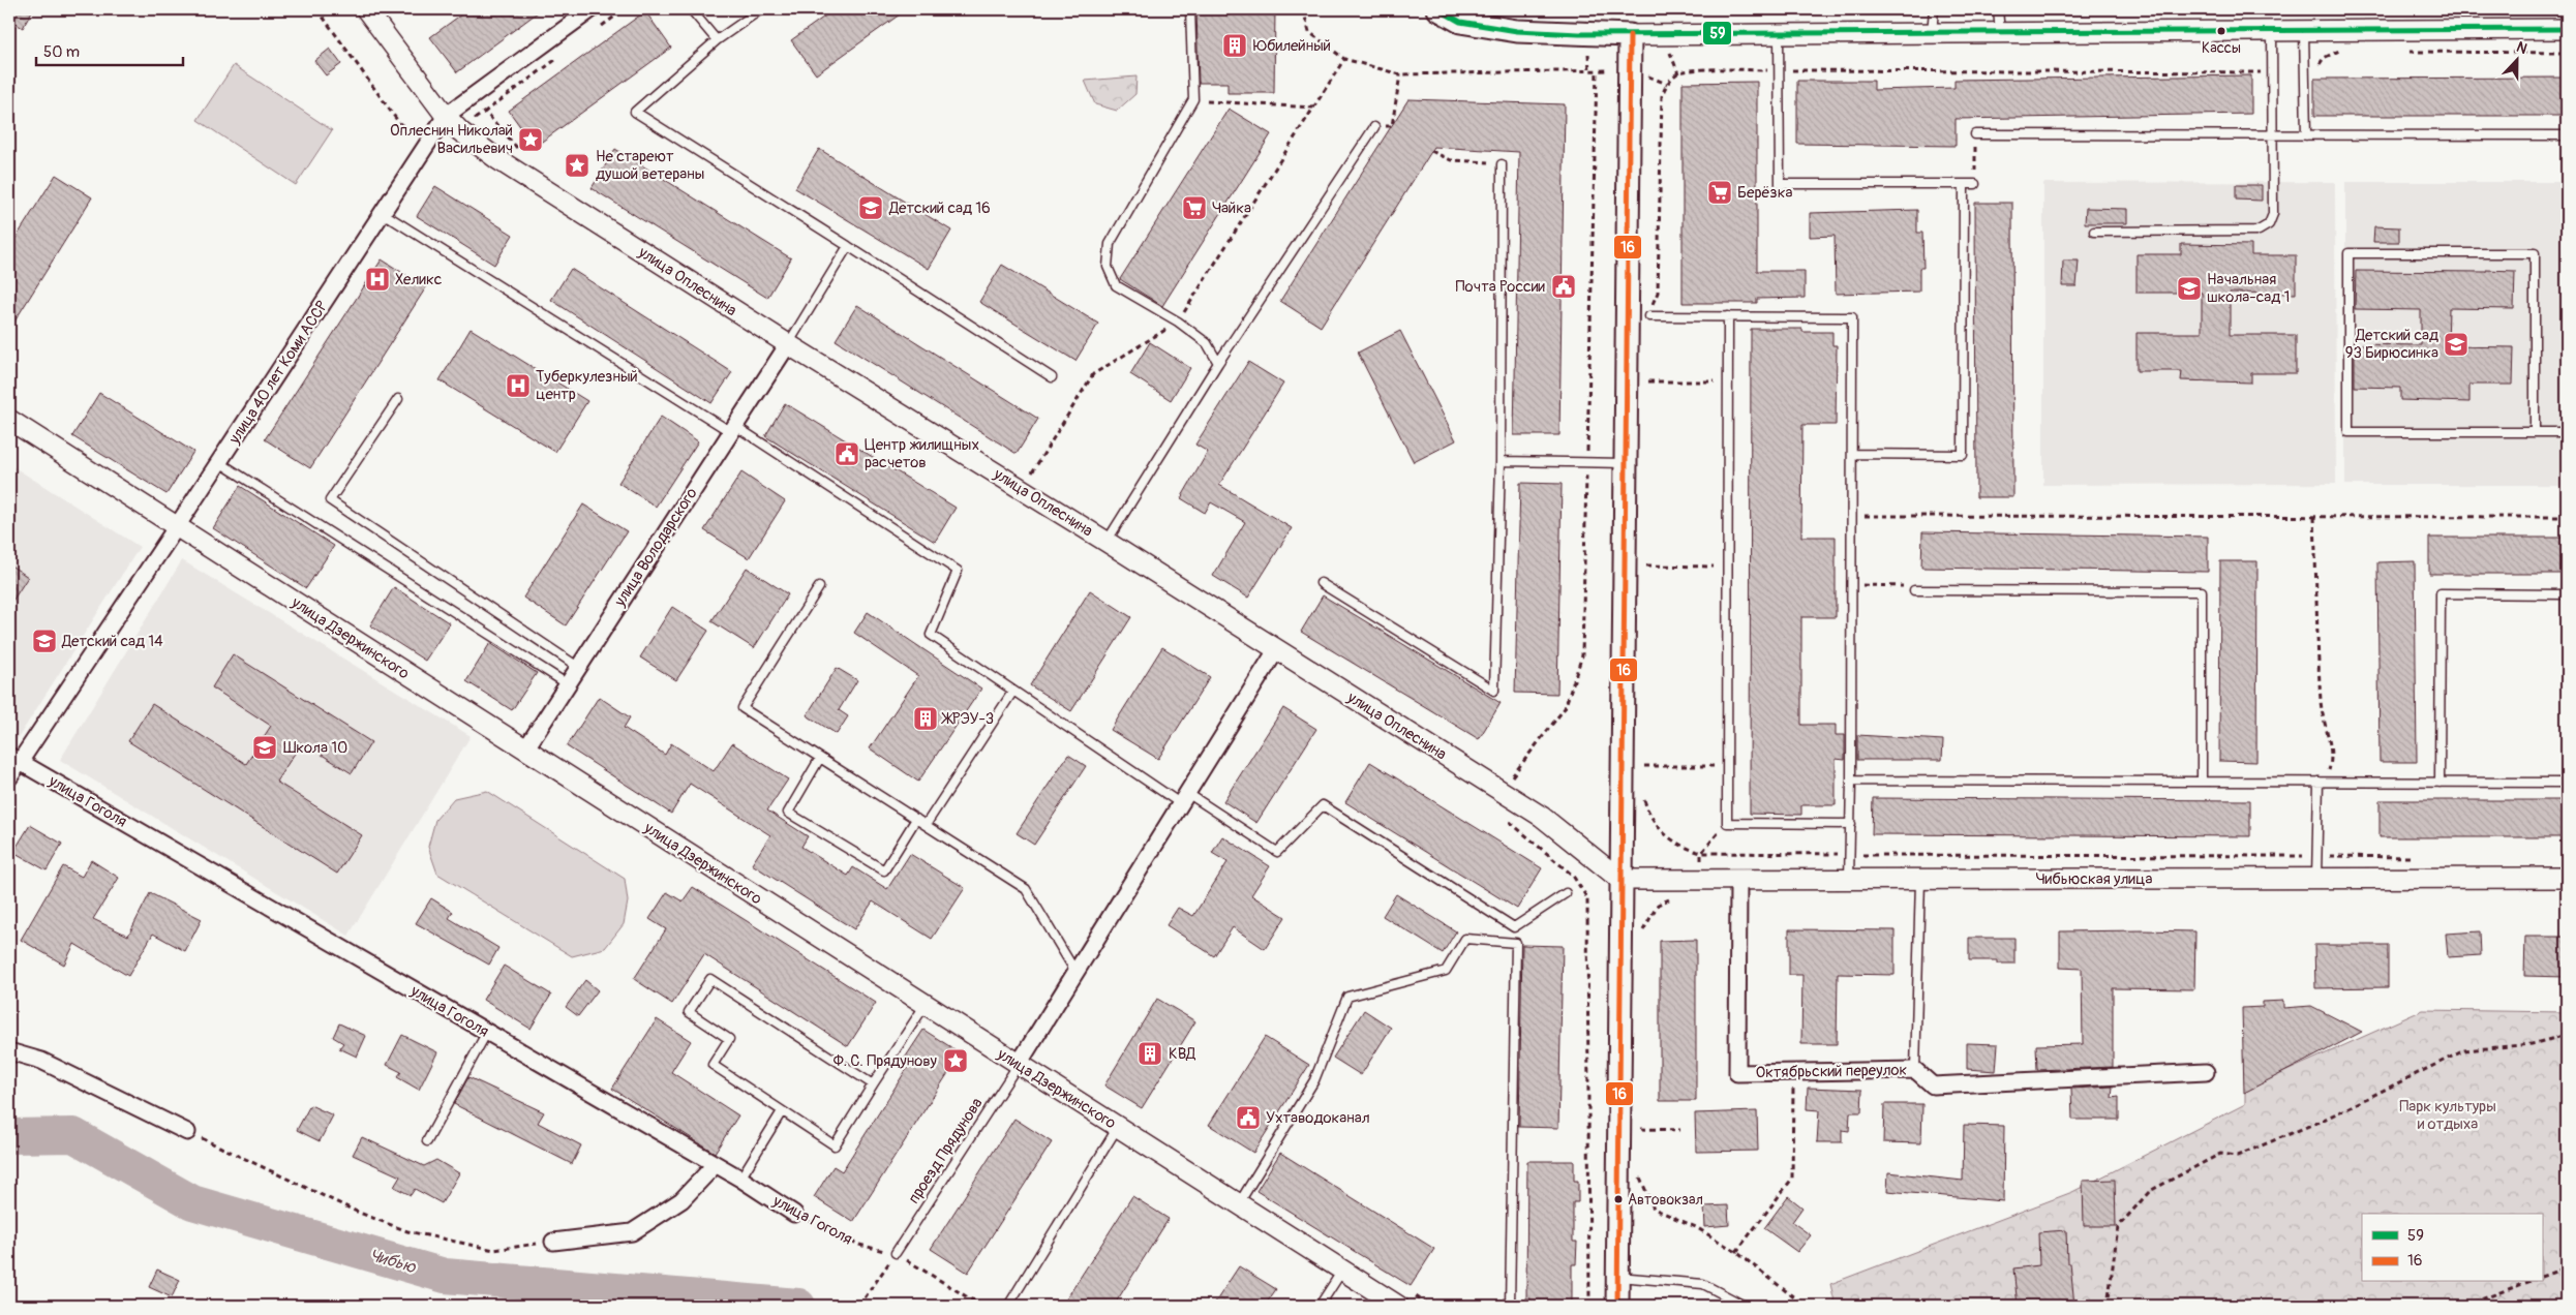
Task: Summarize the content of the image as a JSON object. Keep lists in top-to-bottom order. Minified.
{"streets":{"street":["улица Оплеснина","улица 40 лет Коми АССР","улица Володарского","улица Дзержинского","улица Гоголя","Чибьюская улица","Октябрьский переулок"],"lane":["проезд Прядунова"]},"crossings":[["улица Оплеснина","улица 40 лет Коми АССР"],["улица Оплеснина","улица Володарского"],["улица Оплеснина","Чибьюская улица"],["улица 40 лет Коми АССР","улица Дзержинского"],["улица 40 лет Коми АССР","улица Гоголя"],["улица Володарского","улица Дзержинского"],["улица Дзержинского","проезд Прядунова"],["улица Гоголя","проезд Прядунова"],["Чибьюская улица","Октябрьский переулок"]],"water":["Чибью"],"parks":["Парк культуры и отдыха"],"places":{"other":["Кассы","Автовокзал"],"building":["Юбилейный","ЖРЭУ-3","КВД"],"place":["Оплеснин Николай Васильевич","Не стареют душой ветераны","Ф. С. Прядунову"],"supermarket":["Берёзка","Чайка"],"school or university":["Детский сад 16","Начальная школа-сад 1","Детский сад 93 Бирюсинка","Детский сад 14","Школа 10"],"hospital":["Хеликс","Туберкулезный центр"],"public building":["Почта России","Центр жилищных расчетов","Ухтаводоканал"]},"lines":["transit line 59","transit line 16"],"legend":["59","16"],"scale_bar":"50 m","north":"top"}
